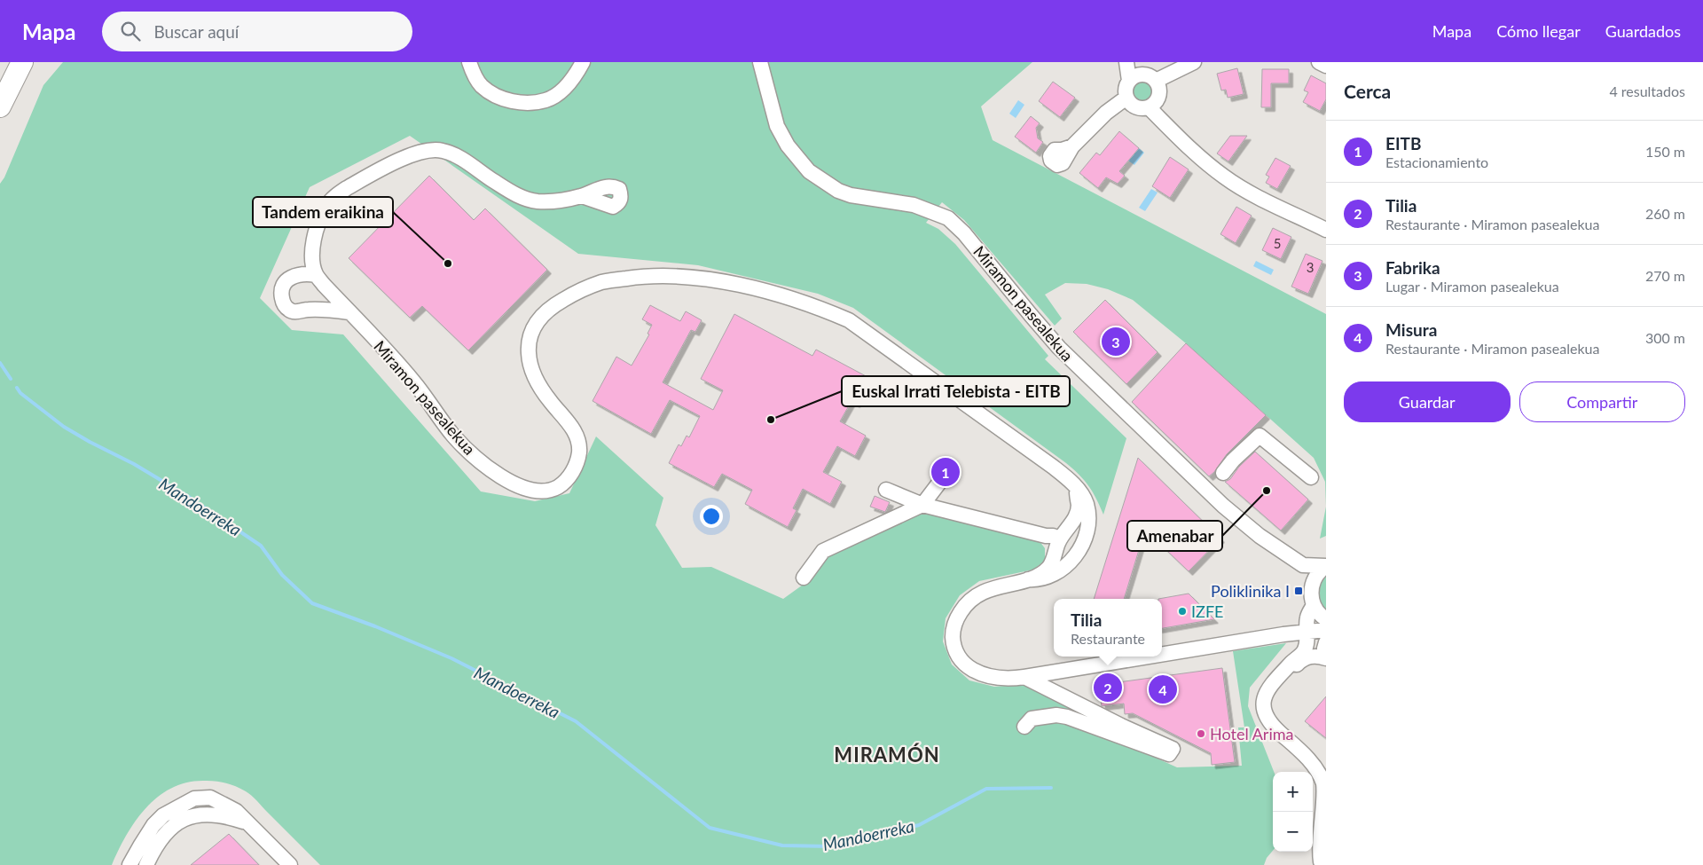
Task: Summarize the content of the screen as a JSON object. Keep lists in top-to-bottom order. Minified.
{"streets":{"street":["Miramon pasealekua"]},"districts":["MIRAMÓN"],"water":["Mandoerreka"],"places":{"other":["Tandem eraikina","Euskal Irrati Telebista - EITB","Amenabar","IZFE","Hotel Arima"],"transit":["Poliklinika I"]},"house_numbers":["5","3"],"page":{"header":"Mapa","search":"Buscar aquí","nav":["Mapa","Cómo llegar","Guardados"],"heading":["Cerca","4 resultados"],"list":[{"mark":"1","name":"EITB","note":"Estacionamiento","value":"150 m"},{"mark":"2","name":"Tilia","note":"Restaurante · Miramon pasealekua","value":"260 m"},{"mark":"3","name":"Fabrika","note":"Lugar · Miramon pasealekua","value":"270 m"},{"mark":"4","name":"Misura","note":"Restaurante · Miramon pasealekua","value":"300 m"}],"pins":["3","1","2","4"],"buttons":["Guardar","Compartir"],"popup":["Tilia","Restaurante"],"map_buttons":["+","−"]}}
